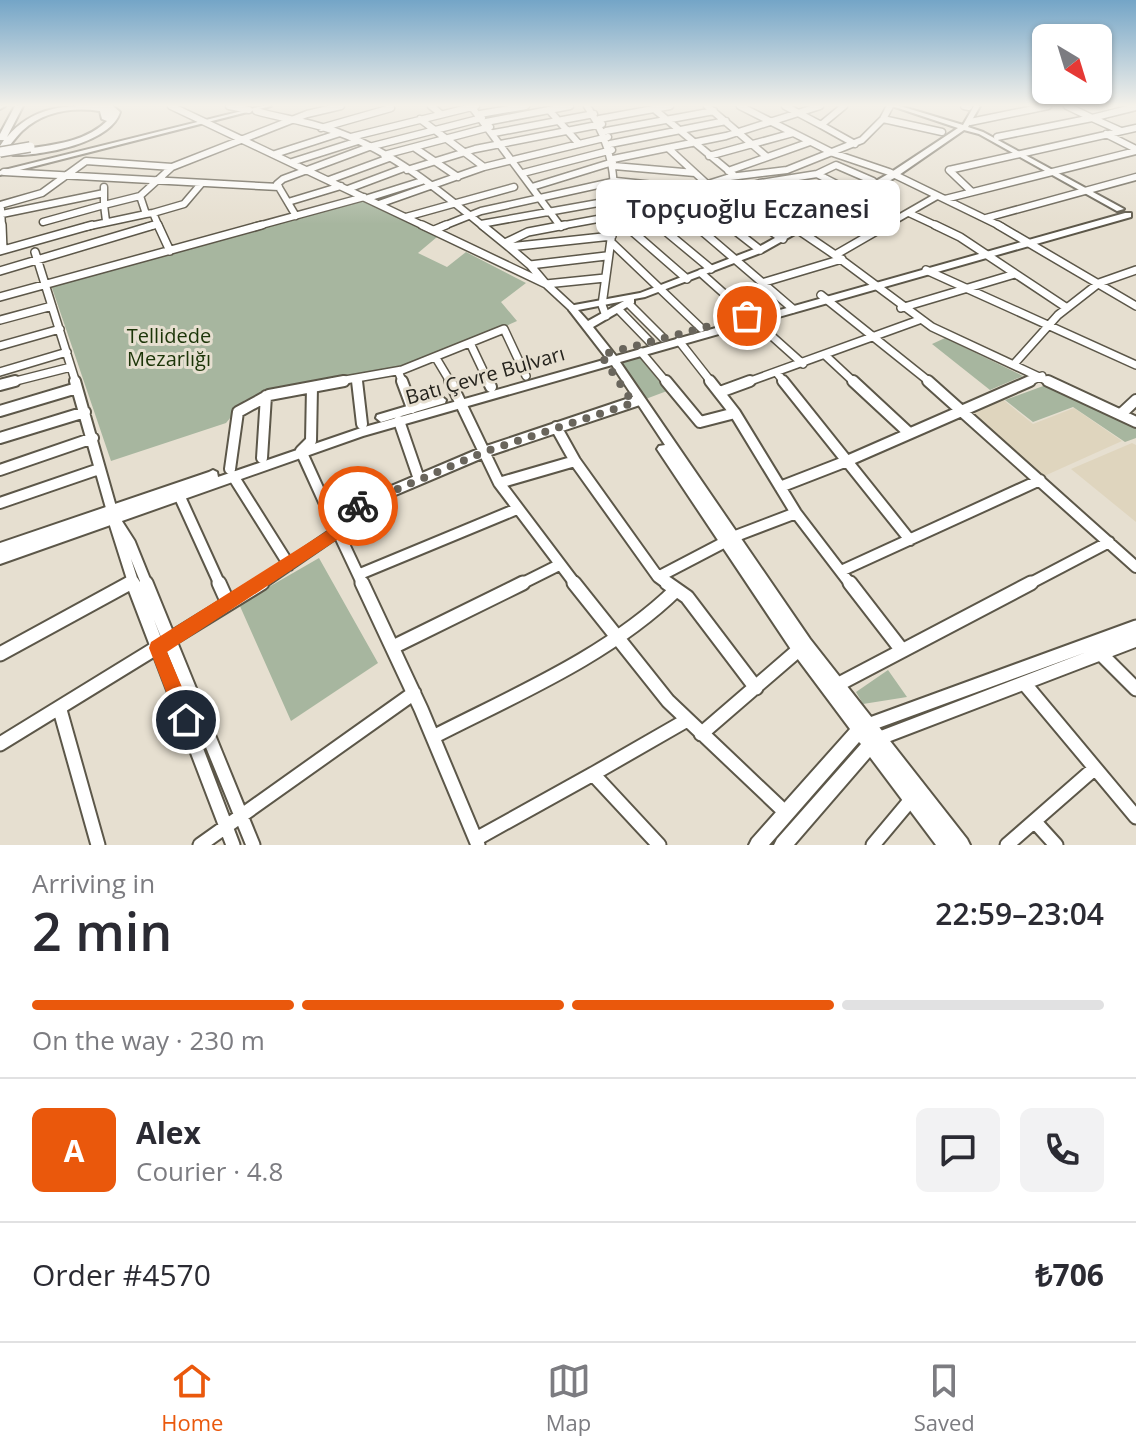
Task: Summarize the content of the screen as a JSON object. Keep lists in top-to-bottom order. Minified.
{"streets":{"main road":["Batı Çevre Bulvarı"]},"parks":["Tellidede Mezarlığı"],"places":["Topçuoğlu Eczanesi"],"north":"bottom right","page":{"bubble":"Topçuoğlu Eczanesi","heading":["2 min","Arriving in","22:59–23:04"],"panel":["Alex","Courier · 4.8","Order #4570","₺706"],"bar":"On the way · 230 m","round":"A","tabs":["Home","Map","Saved"]}}
